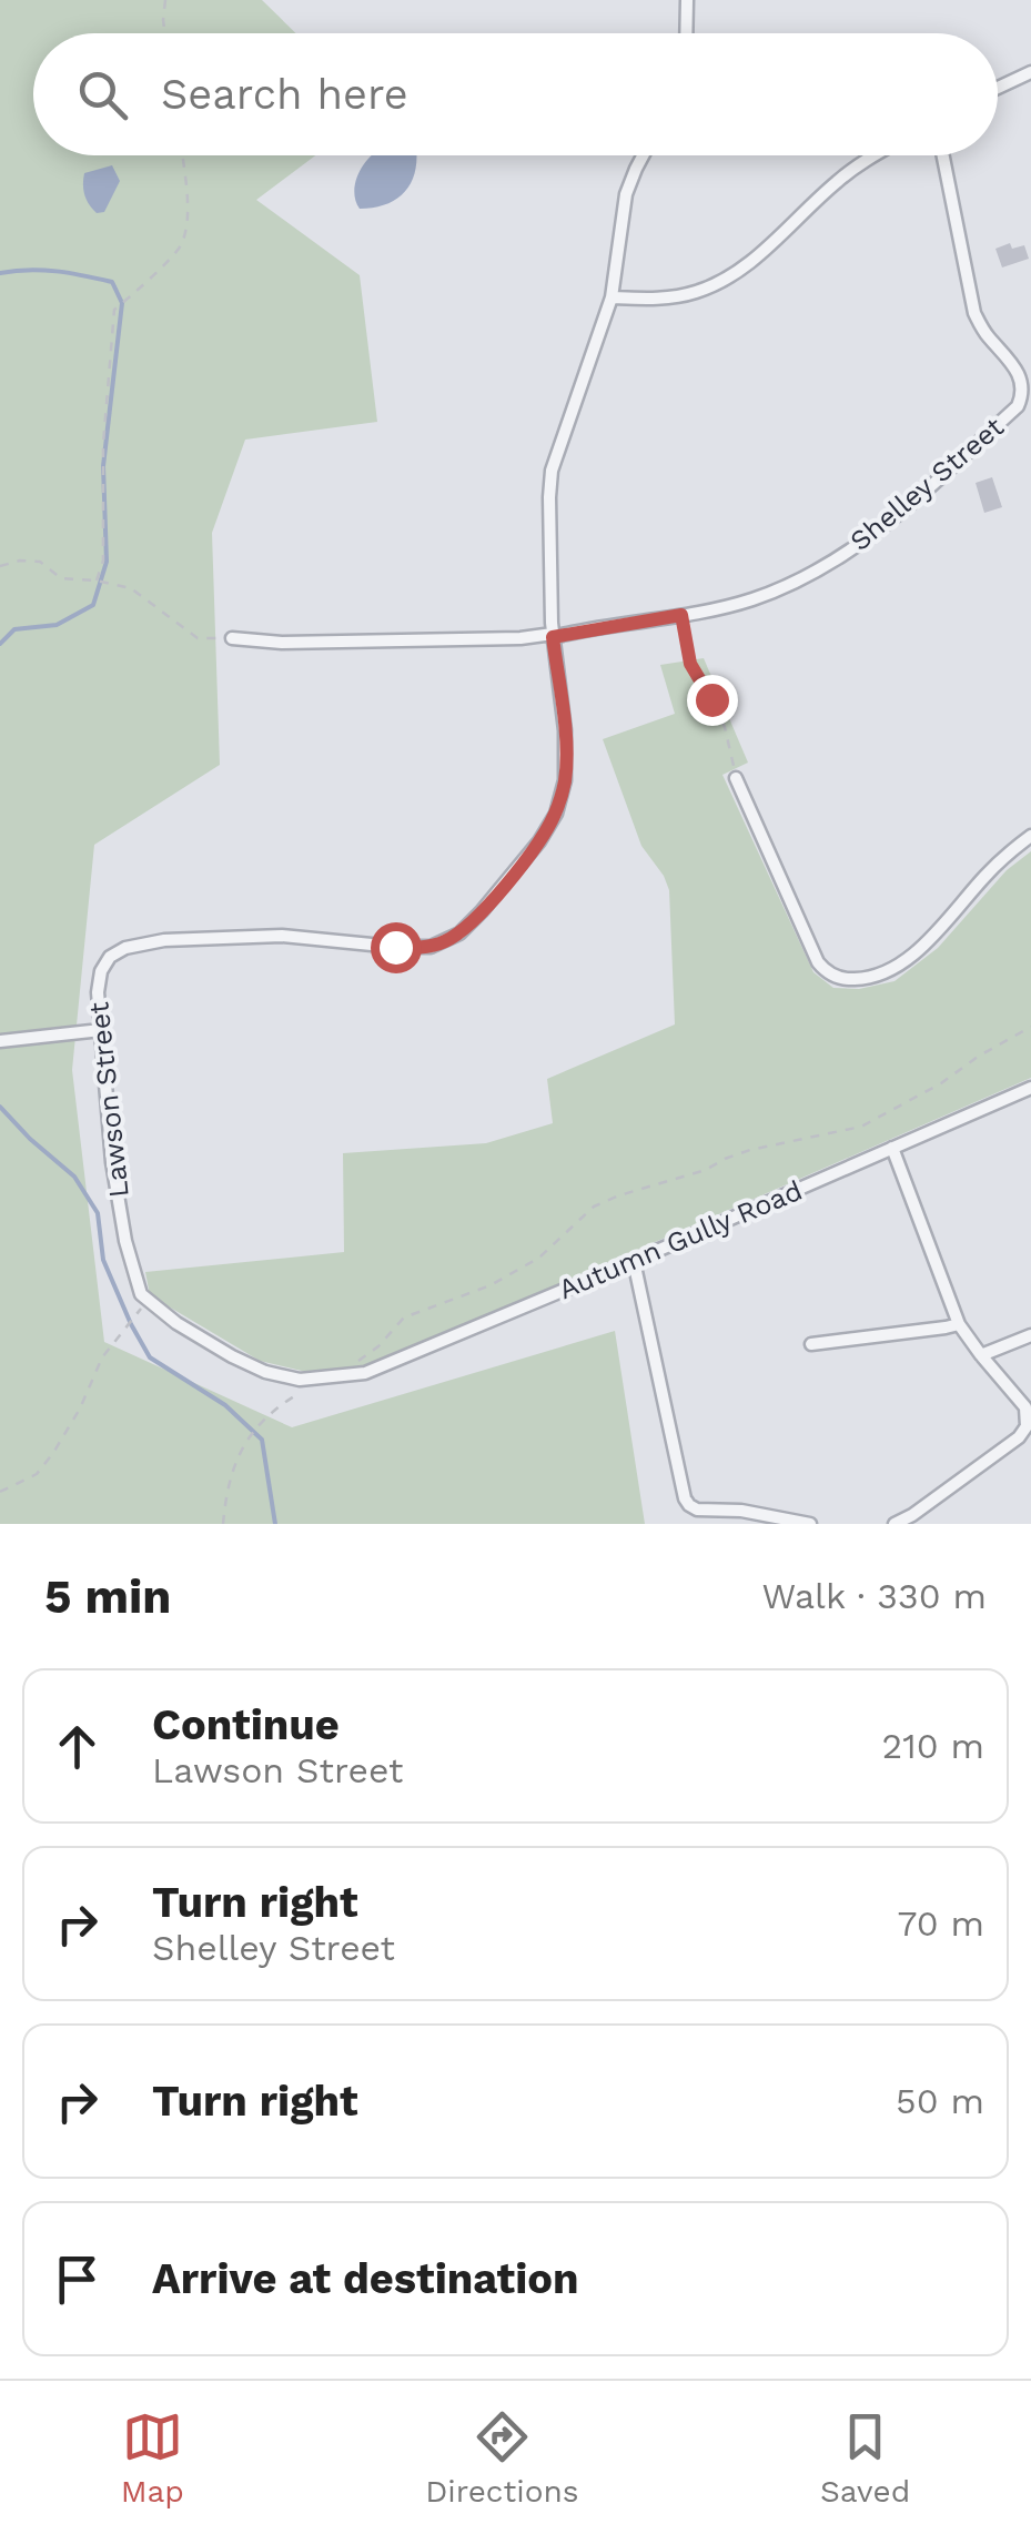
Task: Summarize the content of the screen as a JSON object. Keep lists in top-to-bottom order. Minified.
{"streets":{"street":["Shelley Street","Lawson Street","Autumn Gully Road"]},"crossings":[["Shelley Street","Lawson Street"]],"page":{"search":"Search here","heading":["5 min","Walk · 330 m"],"list":[["Continue","Lawson Street","210 m"],["Turn right","Shelley Street","70 m"],["Turn right","50 m"],"Arrive at destination"],"nav":["Map","Directions","Saved"]}}
